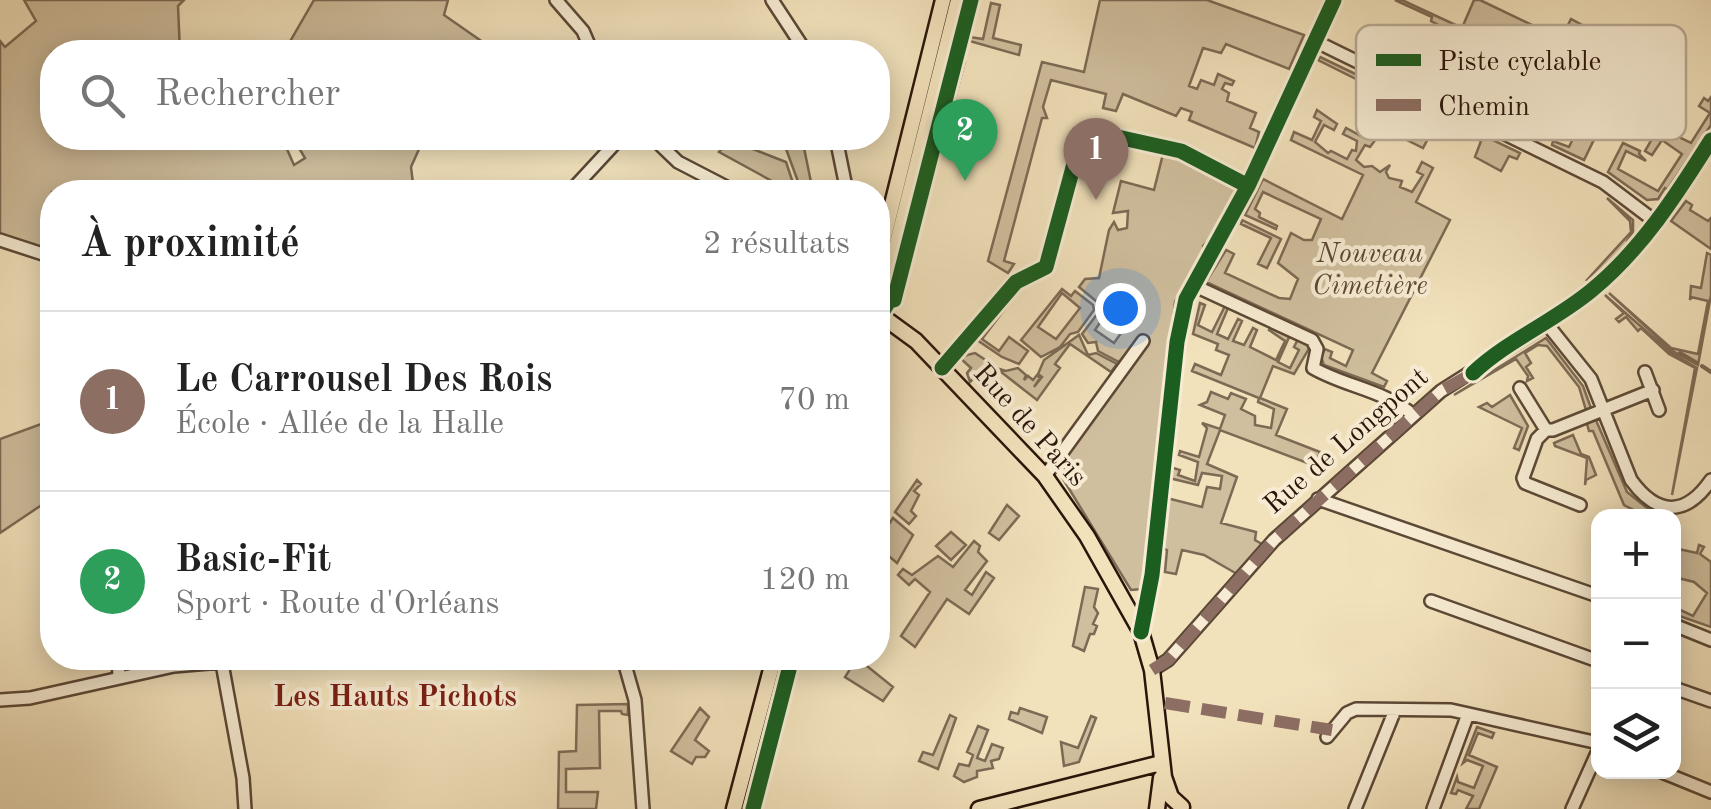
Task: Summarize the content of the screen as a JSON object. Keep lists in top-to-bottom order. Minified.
{"streets":{"main road":["Rue de Paris"],"street":["Rue de Longpont"]},"crossings":[["Rue de Paris","Rue de Longpont"]],"districts":["Les Hauts Pichots"],"parks":["Nouveau Cimetière"],"legend":["Piste cyclable","Chemin"],"page":{"search":"Rechercher","pins":["2","1"],"heading":["À proximité","2 résultats"],"list":[{"mark":"1","name":"Le Carrousel Des Rois","note":"École · Allée de la Halle","value":"70 m"},{"mark":"2","name":"Basic-Fit","note":"Sport · Route d'Orléans","value":"120 m"}],"map_buttons":["+","−"]}}
